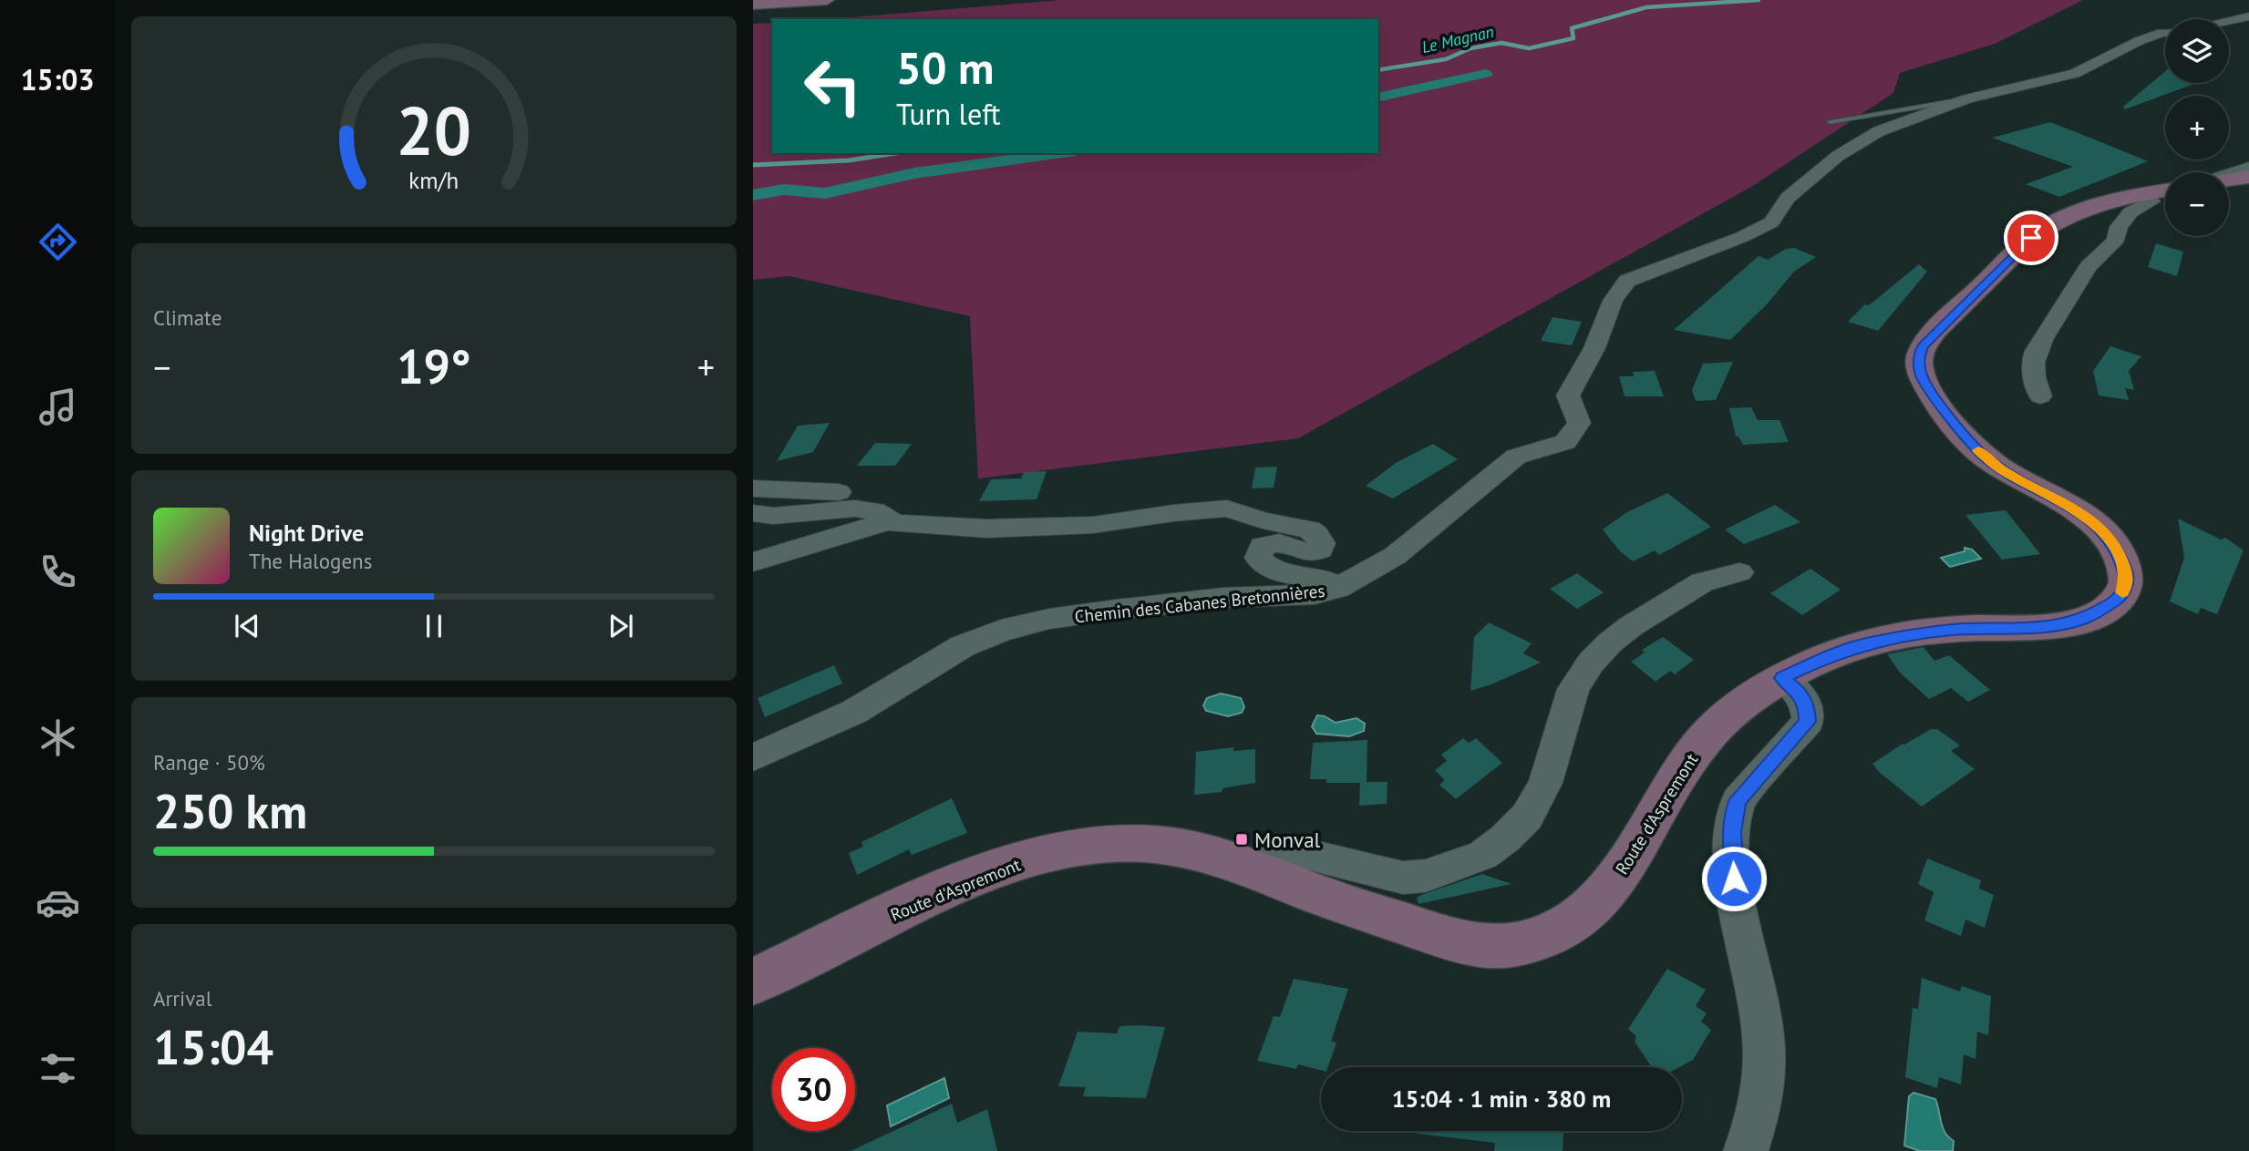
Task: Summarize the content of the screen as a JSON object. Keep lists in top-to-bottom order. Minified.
{"streets":{"street":["Chemin des Cabanes Bretonnières","Route d'Aspremont"]},"water":["Le Magnan"],"places":{"transit":["Monval"]},"page":{"tabs":"15:03","map_buttons":["+","−"],"turn":["50 m","Turn left"],"tile":["Climate",["Range · 50%","250 km"],["Arrival","15:04"]],"heat":["−","19°","+"],"song":["Night Drive","The Halogens"],"limit":"30","trip":"15:04 · 1 min · 380 m","gauge":["20","km/h"]}}
